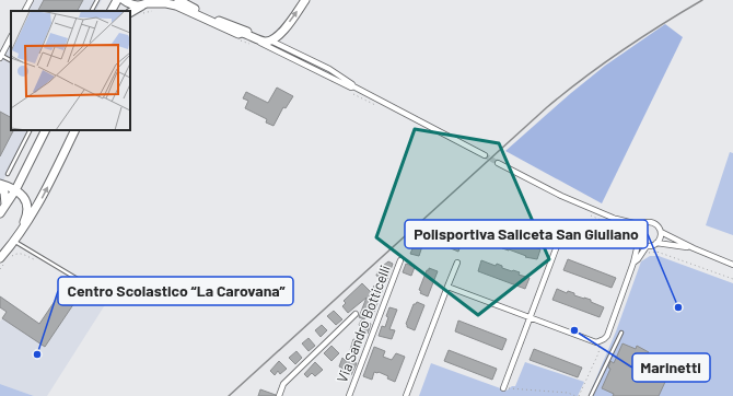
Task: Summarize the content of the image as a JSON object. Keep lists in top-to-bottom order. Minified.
{"streets":{"street":["Via Sandro Botticelli"]},"places":["Polisportiva Saliceta San Giuliano","Marinetti","Centro Scolastico “La Carovana”"]}
